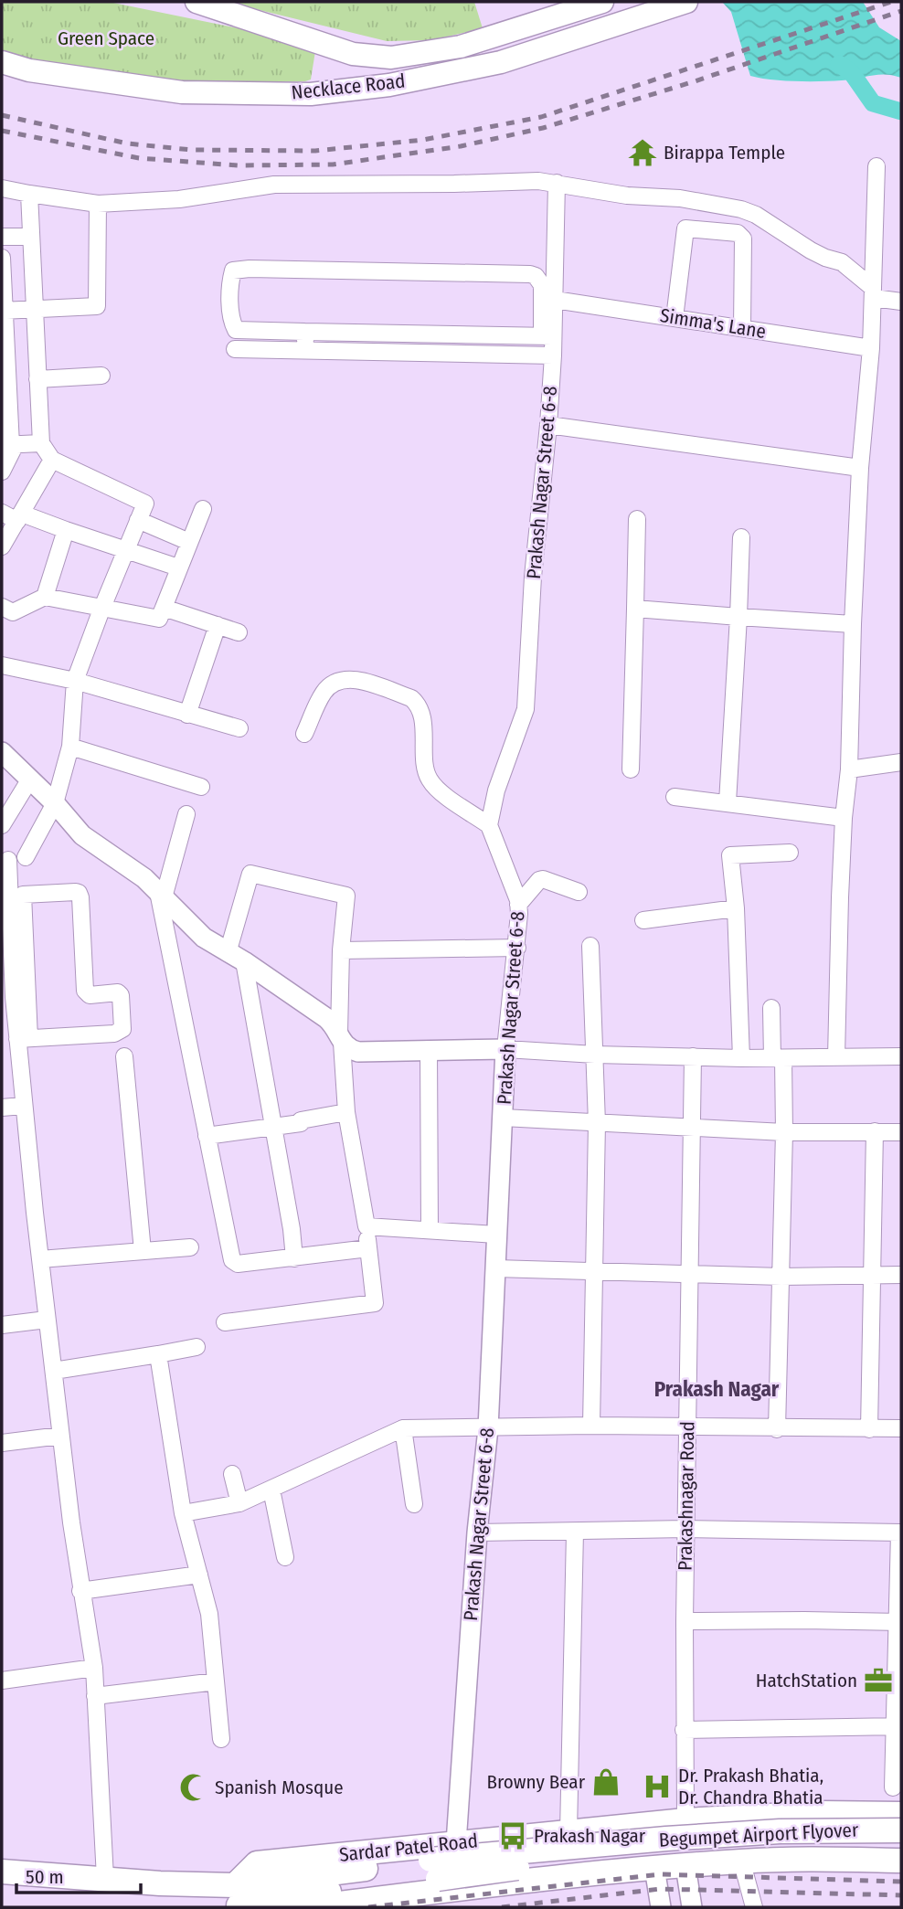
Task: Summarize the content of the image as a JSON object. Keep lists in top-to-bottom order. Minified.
{"streets":{"main road":["Necklace Road","Begumpet Airport Flyover","Sardar Patel Road"],"street":["Simma's Lane","Prakash Nagar Street 6-8","Prakashnagar Road"]},"crossings":[["Simma's Lane","Prakash Nagar Street 6-8"],["Prakash Nagar Street 6-8","Sardar Patel Road"],["Prakashnagar Road","Sardar Patel Road"],["Begumpet Airport Flyover","Sardar Patel Road"]],"districts":["Prakash Nagar"],"parks":["Green Space"],"places":{"temple":["Birappa Temple"],"office":["HatchStation"],"shop":["Browny Bear"],"hospital":["Dr. Prakash Bhatia, Dr. Chandra Bhatia"],"mosque":["Spanish Mosque"],"bus stop":["Prakash Nagar"]},"scale_bar":"50 m"}
